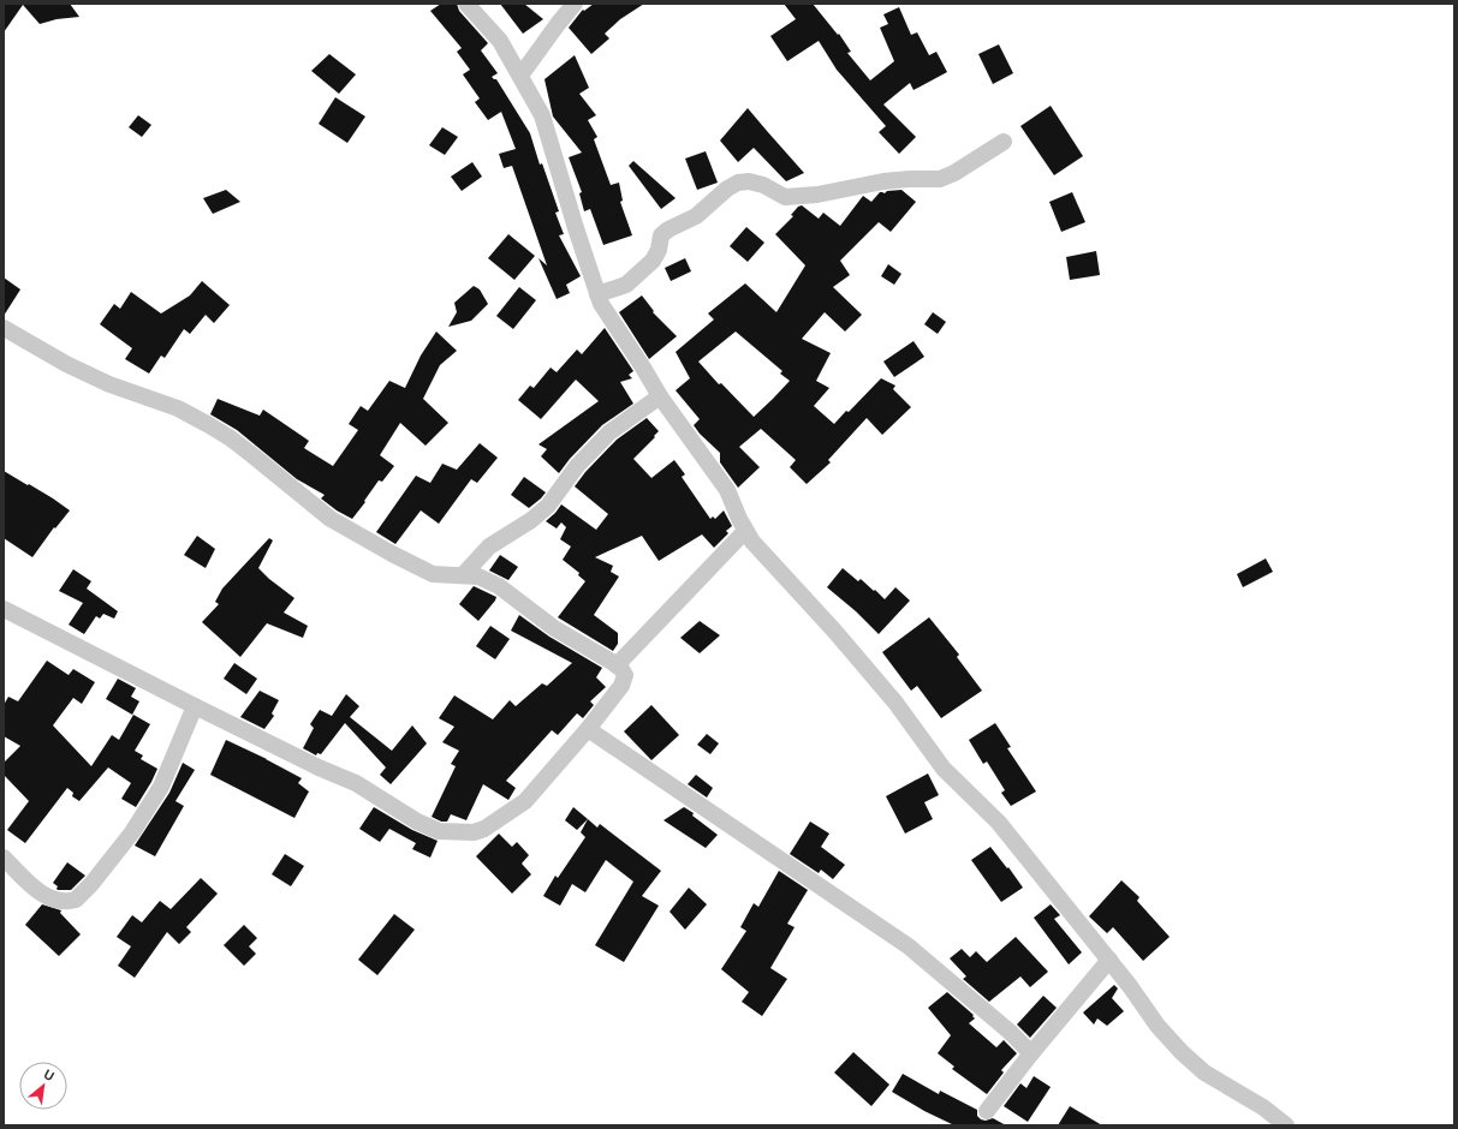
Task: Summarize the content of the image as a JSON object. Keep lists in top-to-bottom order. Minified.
{"north":"top right"}
